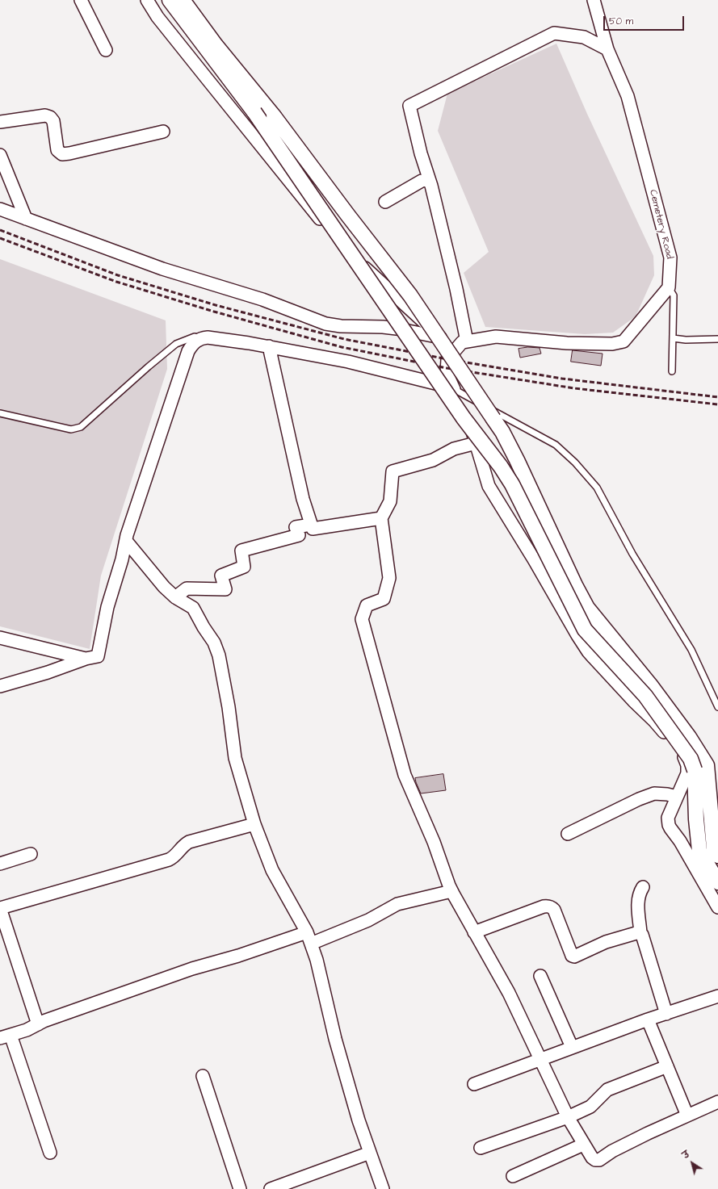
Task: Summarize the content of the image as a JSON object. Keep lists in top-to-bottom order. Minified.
{"streets":{"street":["Cemetery Road"]},"scale_bar":"50 m","north":"top left"}
